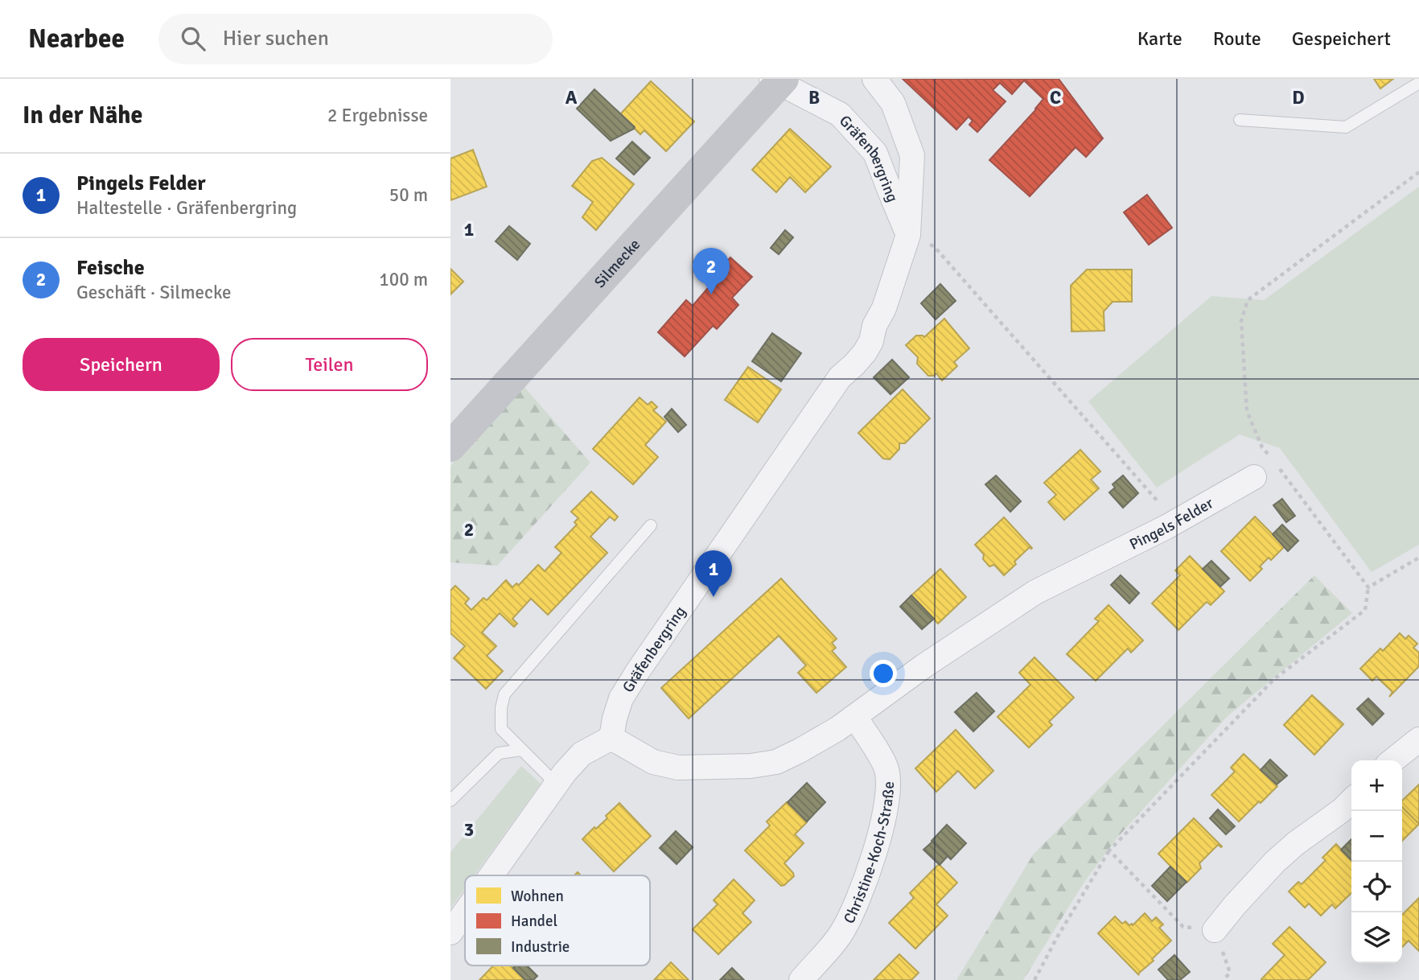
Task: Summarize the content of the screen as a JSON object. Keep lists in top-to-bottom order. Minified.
{"streets":{"main road":["Silmecke"],"street":["Gräfenbergring","Pingels Felder","Christine-Koch-Straße"]},"crossings":[["Gräfenbergring","Silmecke"],["Gräfenbergring","Pingels Felder"],["Pingels Felder","Christine-Koch-Straße"]],"legend":["Wohnen","Handel","Industrie"],"page":{"header":"Nearbee","search":"Hier suchen","nav":["Karte","Route","Gespeichert"],"heading":["In der Nähe","2 Ergebnisse"],"list":[{"mark":"1","name":"Pingels Felder","note":"Haltestelle · Gräfenbergring","value":"50 m"},{"mark":"2","name":"Feische","note":"Geschäft · Silmecke","value":"100 m"}],"pins":["2","1"],"buttons":["Speichern","Teilen"],"map_buttons":["+","−"]},"grid":{"columns":["A","B","C","D"],"rows":["1","2","3"]}}
